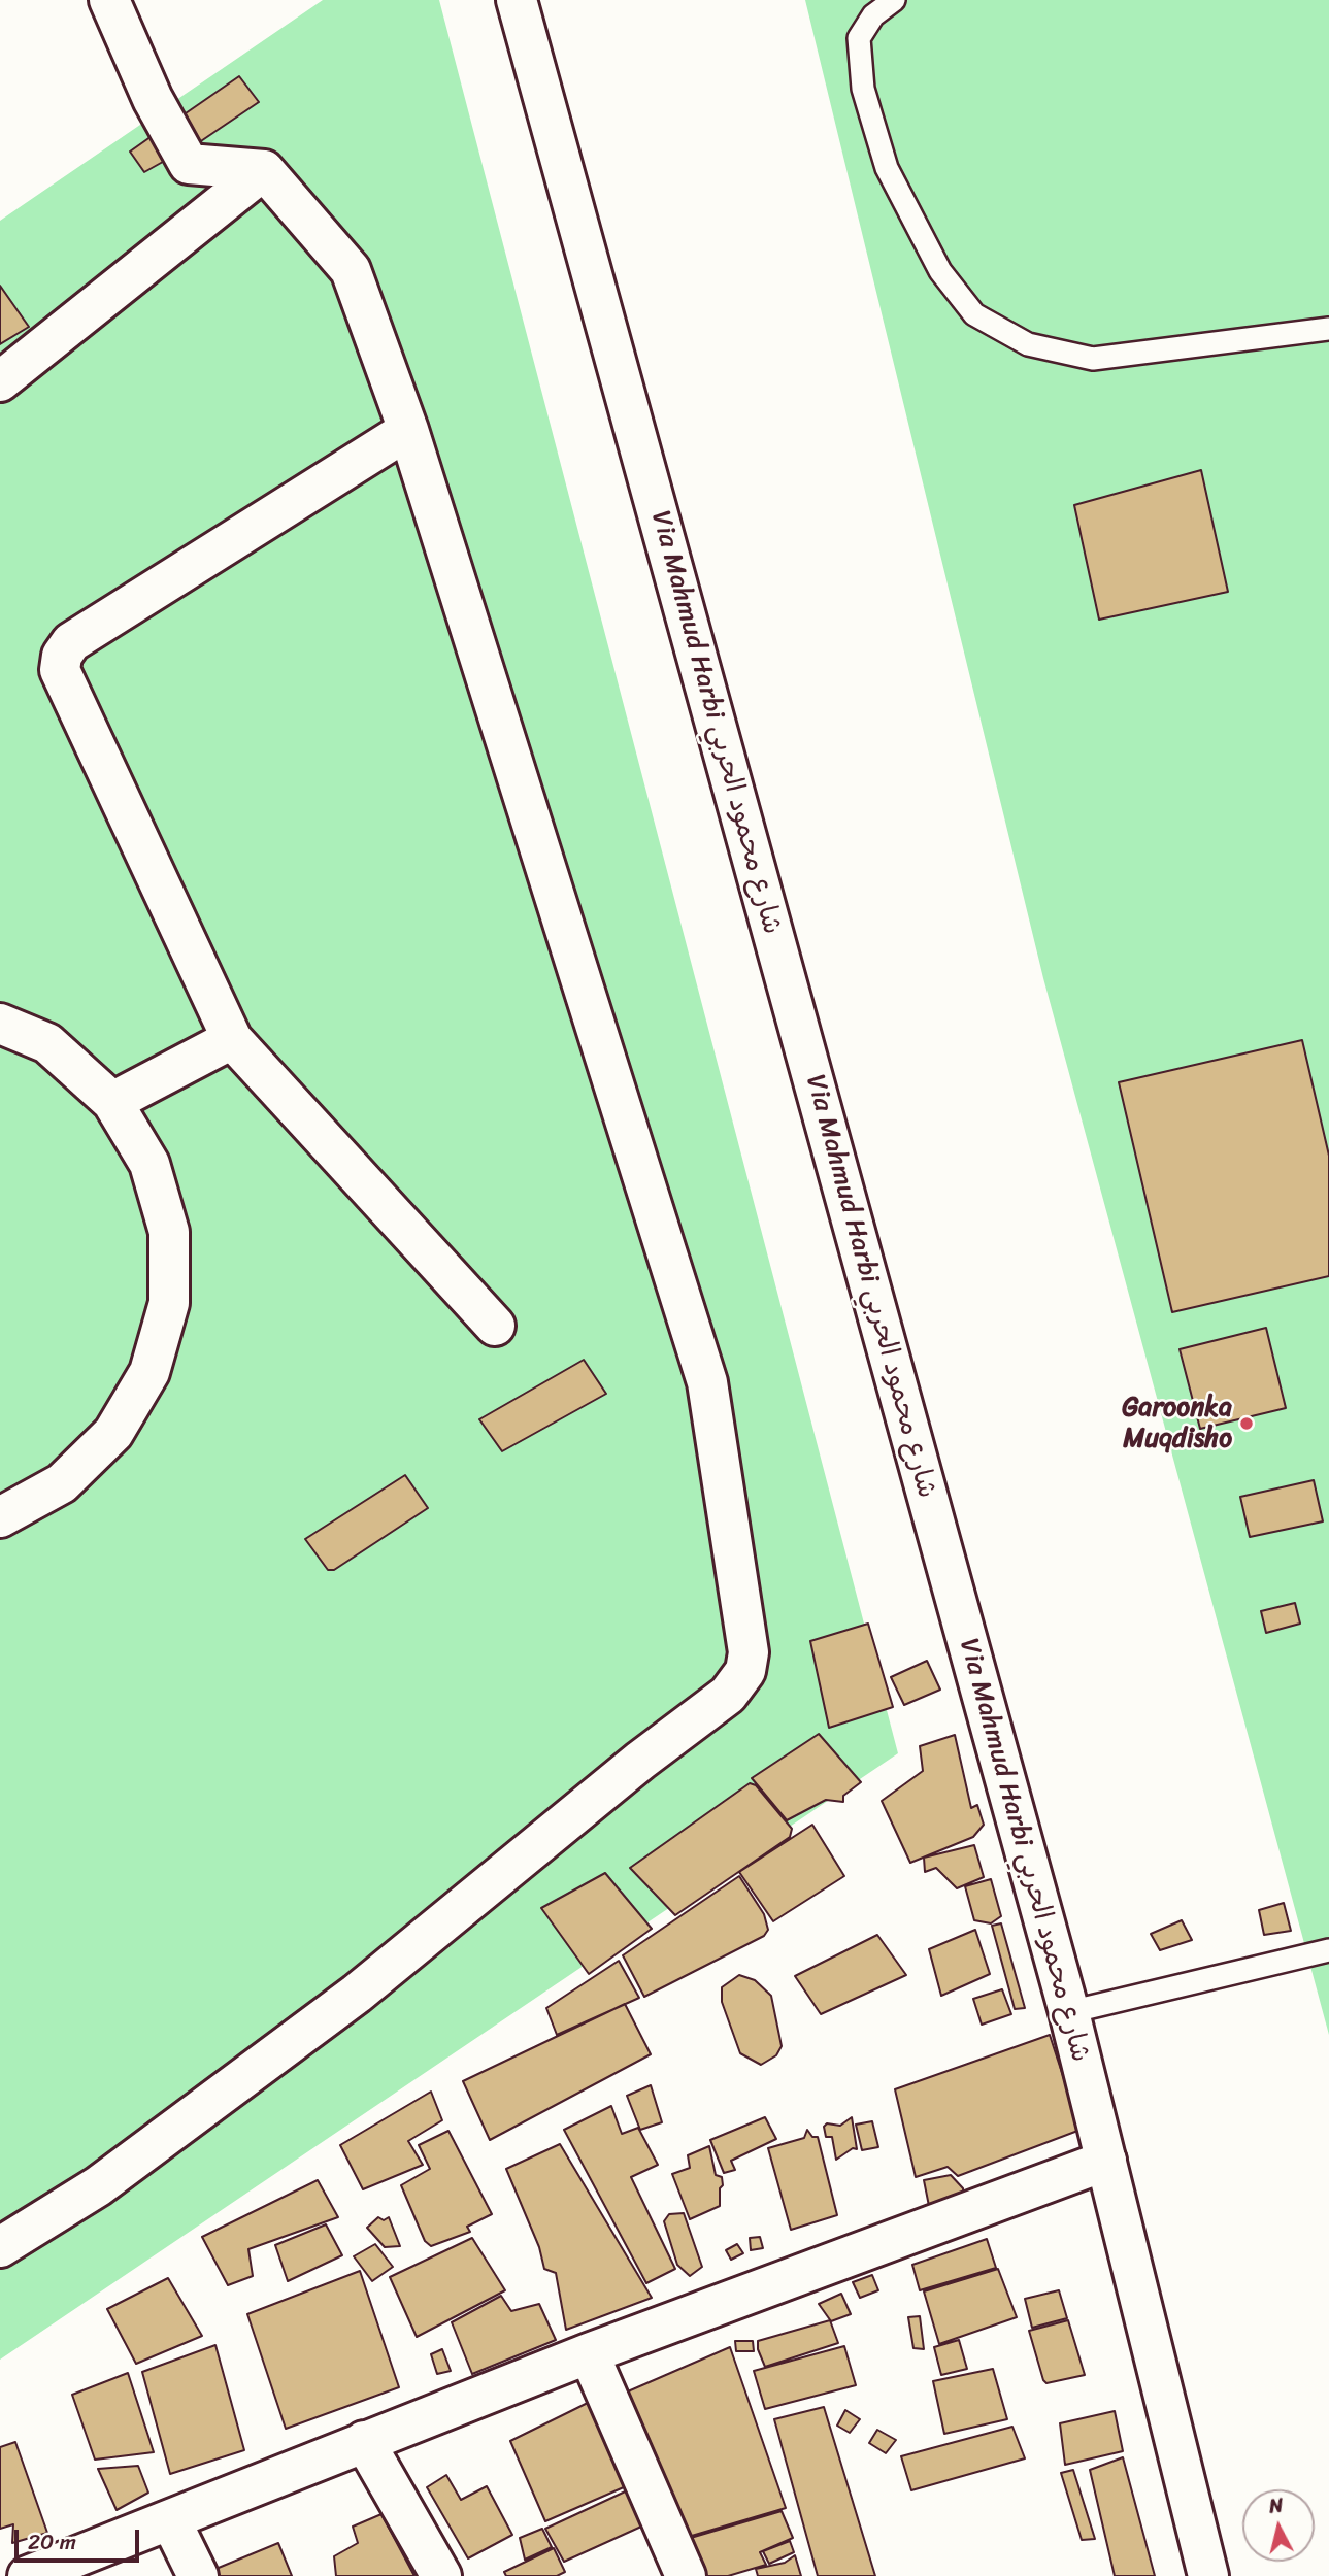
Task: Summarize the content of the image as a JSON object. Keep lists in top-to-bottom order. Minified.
{"streets":{"street":["Via Mahmud Harbi شارع محمود الحربي"]},"places":["Garoonka Muqdisho"],"scale_bar":"20 m","north":"top"}
